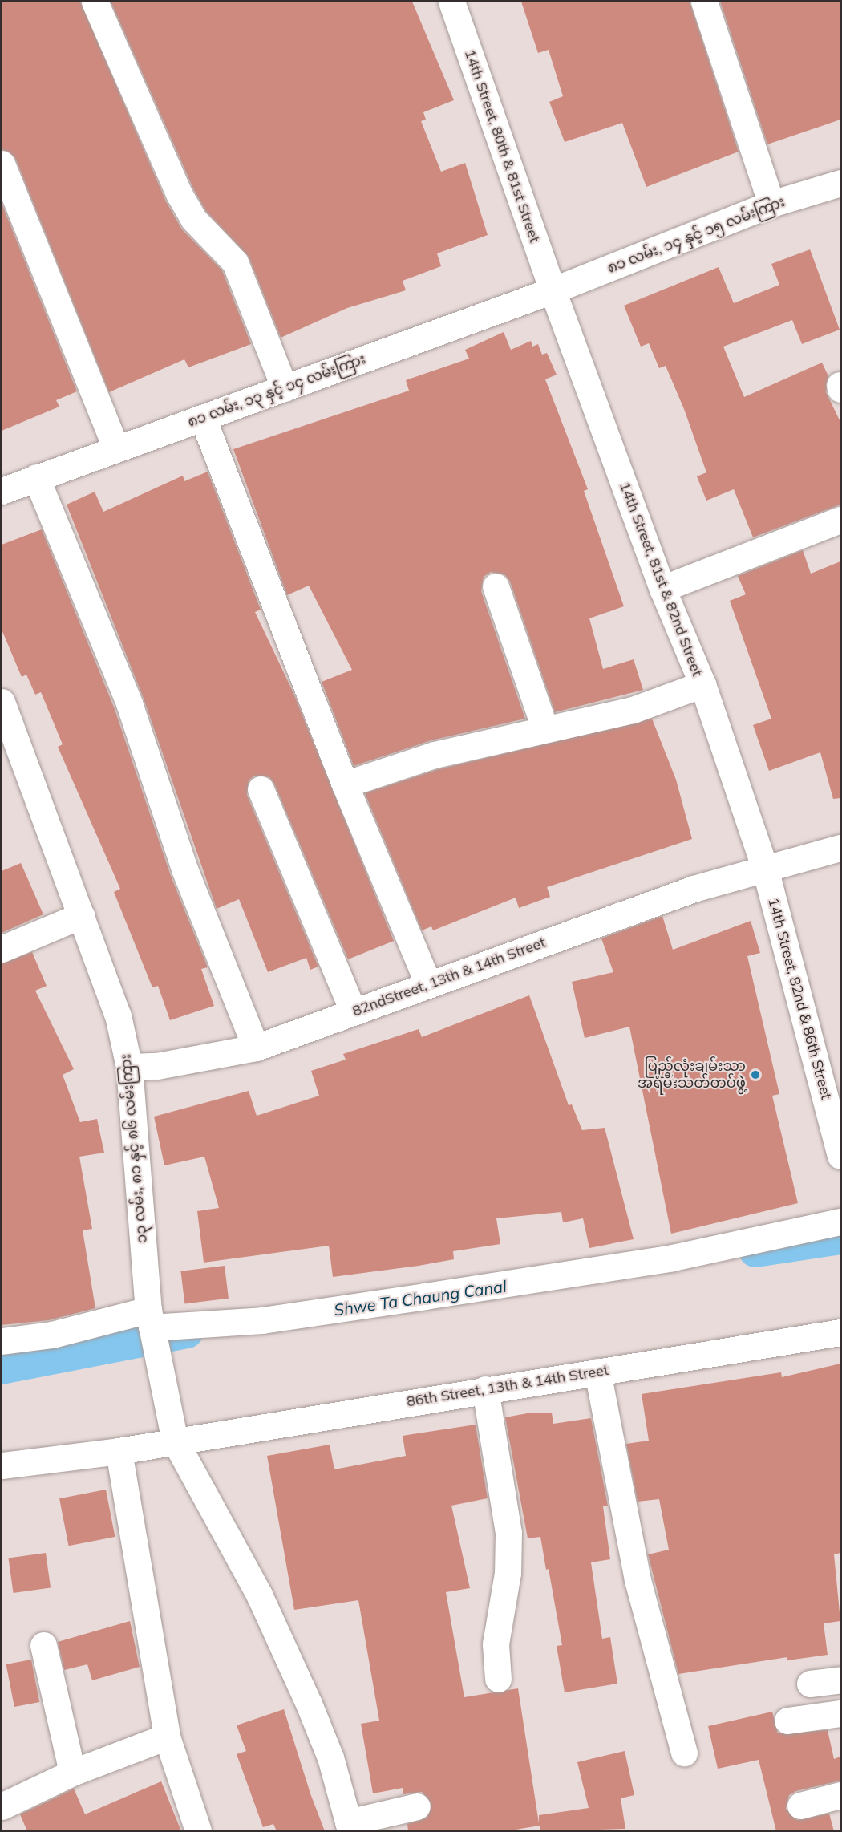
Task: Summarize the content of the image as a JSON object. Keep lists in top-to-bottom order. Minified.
{"streets":{"street":["14th Street, 80th & 81st Street","၈၁ လမ်း, ၁၄ နှင့် ၁၅ လမ်းကြား","၈၁ လမ်း, ၁၃ နှင့် ၁၄ လမ်းကြား","14th Street, 81st & 82nd Street","82ndStreet, 13th & 14th Street","14th Street, 82nd & 86th Street","၁၃ လမ်း, ၈၁ နှင့် ၈၆ လမ်းကြား","86th Street, 13th & 14th Street"]},"crossings":[["14th Street, 80th & 81st Street","၈၁ လမ်း, ၁၄ နှင့် ၁၅ လမ်းကြား"],["14th Street, 80th & 81st Street","၈၁ လမ်း, ၁၃ နှင့် ၁၄ လမ်းကြား"],["14th Street, 80th & 81st Street","14th Street, 81st & 82nd Street"],["၈၁ လမ်း, ၁၄ နှင့် ၁၅ လမ်းကြား","၈၁ လမ်း, ၁၃ နှင့် ၁၄ လမ်းကြား"],["၈၁ လမ်း, ၁၄ နှင့် ၁၅ လမ်းကြား","14th Street, 81st & 82nd Street"],["၈၁ လမ်း, ၁၃ နှင့် ၁၄ လမ်းကြား","14th Street, 81st & 82nd Street"],["14th Street, 81st & 82nd Street","82ndStreet, 13th & 14th Street"],["14th Street, 81st & 82nd Street","14th Street, 82nd & 86th Street"],["82ndStreet, 13th & 14th Street","14th Street, 82nd & 86th Street"],["82ndStreet, 13th & 14th Street","၁၃ လမ်း, ၈၁ နှင့် ၈၆ လမ်းကြား"],["၁၃ လမ်း, ၈၁ နှင့် ၈၆ လမ်းကြား","86th Street, 13th & 14th Street"]],"water":["Shwe Ta Chaung Canal"],"places":["ပြည်လုံးချမ်းသာ အရံမီးသတ်တပ်ဖွဲ့"]}
